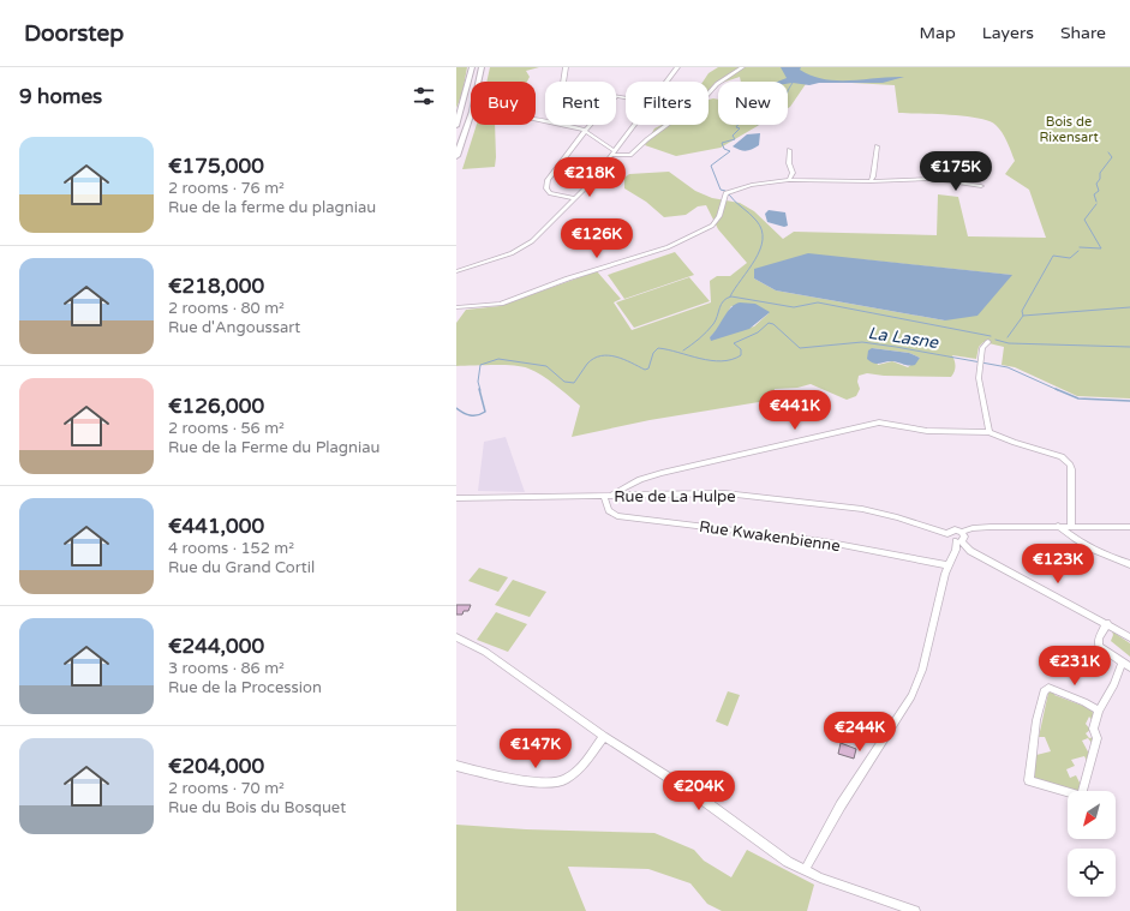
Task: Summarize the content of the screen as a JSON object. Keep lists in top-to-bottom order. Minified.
{"streets":{"street":["Rue de La Hulpe","Rue Kwakenbienne"]},"crossings":[["Rue de La Hulpe","Rue Kwakenbienne"]],"water":["La Lasne"],"parks":["Bois de Rixensart"],"north":"bottom left","page":{"header":"Doorstep","nav":["Map","Layers","Share"],"heading":"9 homes","chip":["Buy","Rent","Filters","New"],"list":[{"name":"€175,000","note":"2 rooms · 76 m² · Rue de la ferme du plagniau"},{"name":"€218,000","note":"2 rooms · 80 m² · Rue d'Angoussart"},{"name":"€126,000","note":"2 rooms · 56 m² · Rue de la Ferme du Plagniau"},{"name":"€441,000","note":"4 rooms · 152 m² · Rue du Grand Cortil"},{"name":"€244,000","note":"3 rooms · 86 m² · Rue de la Procession"},{"name":"€204,000","note":"2 rooms · 70 m² · Rue du Bois du Bosquet"}],"price":["€175K","€218K","€126K","€441K","€123K","€231K","€244K","€147K","€204K"]}}
